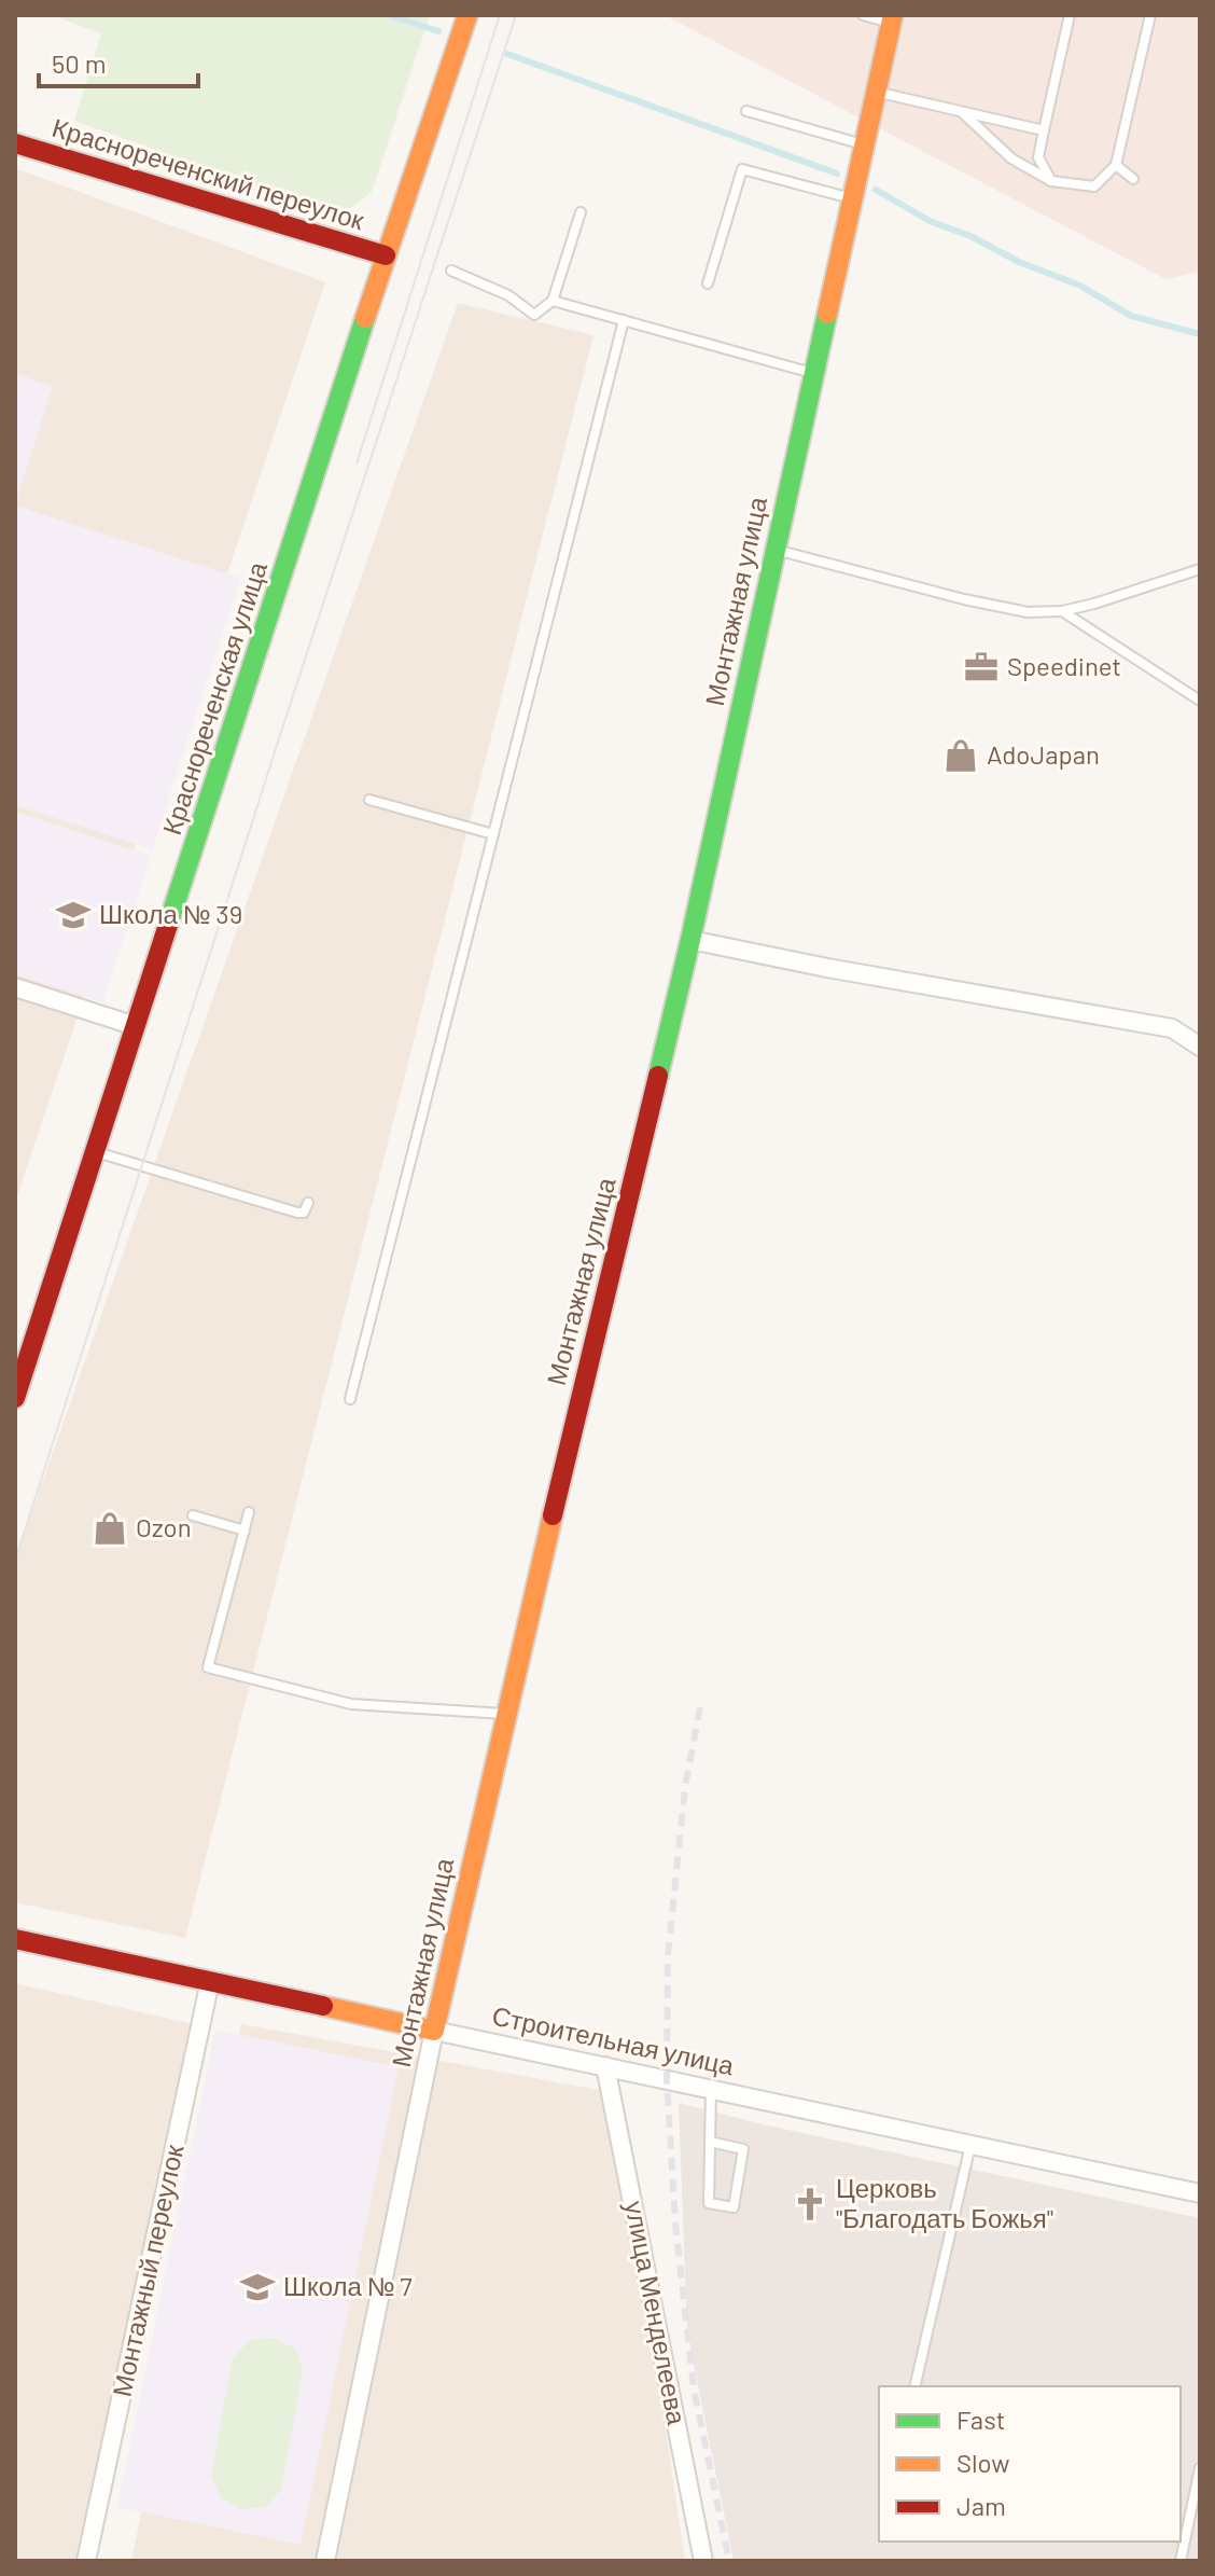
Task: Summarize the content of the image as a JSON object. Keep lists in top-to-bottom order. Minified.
{"streets":{"street":["Краснореченский переулок","Монтажная улица","Краснореченская улица","Строительная улица","Монтажный переулок","улица Менделеева"]},"crossings":[["Краснореченский переулок","Краснореченская улица"],["Монтажная улица","Строительная улица"],["Строительная улица","Монтажный переулок"],["Строительная улица","улица Менделеева"]],"places":{"office":["Speedinet"],"shop":["AdoJapan","Ozon"],"school or university":["Школа № 39","Школа № 7"],"church":["Церковь \"Благодать Божья\""]},"legend":["Fast","Slow","Jam"],"scale_bar":"50 m"}
